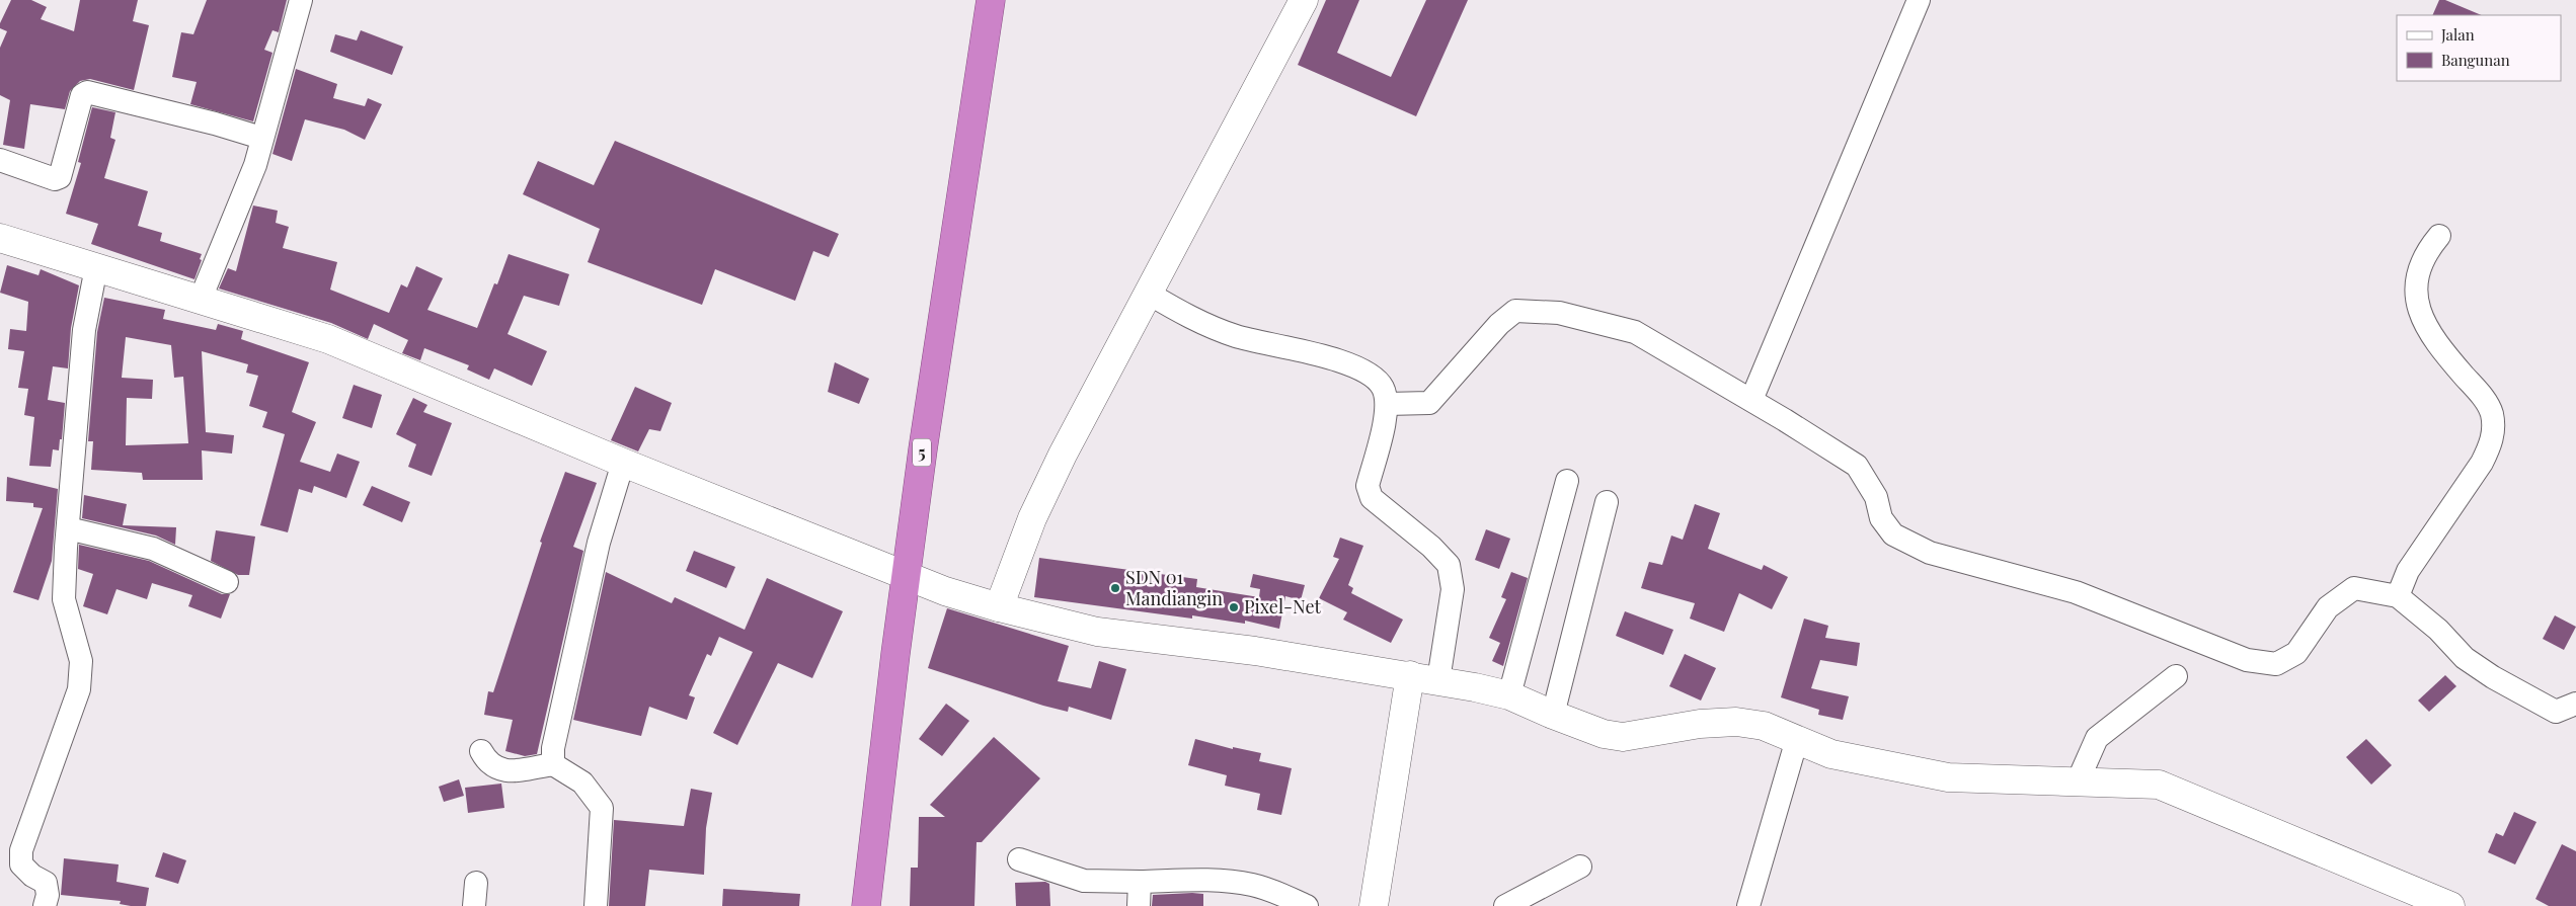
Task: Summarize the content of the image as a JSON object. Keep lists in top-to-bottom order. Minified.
{"streets":{"highway":["5"]},"places":["SDN 01 Mandiangin","Pixel-Net"],"legend":["Jalan","Bangunan"]}
